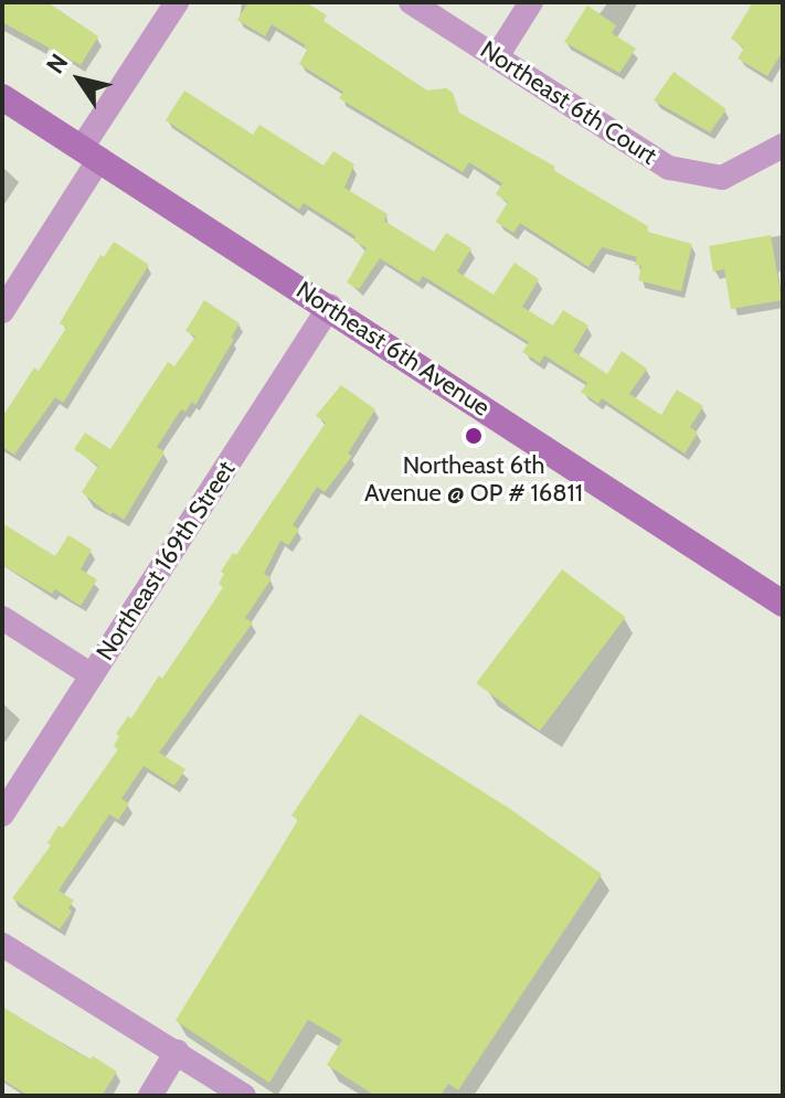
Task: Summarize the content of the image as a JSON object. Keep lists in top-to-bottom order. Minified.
{"streets":{"main road":["Northeast 6th Avenue"],"street":["Northeast 6th Court","Northeast 169th Street"]},"crossings":[["Northeast 6th Avenue","Northeast 169th Street"]],"places":["Northeast 6th Avenue @ OP # 16811"],"north":"top left"}
